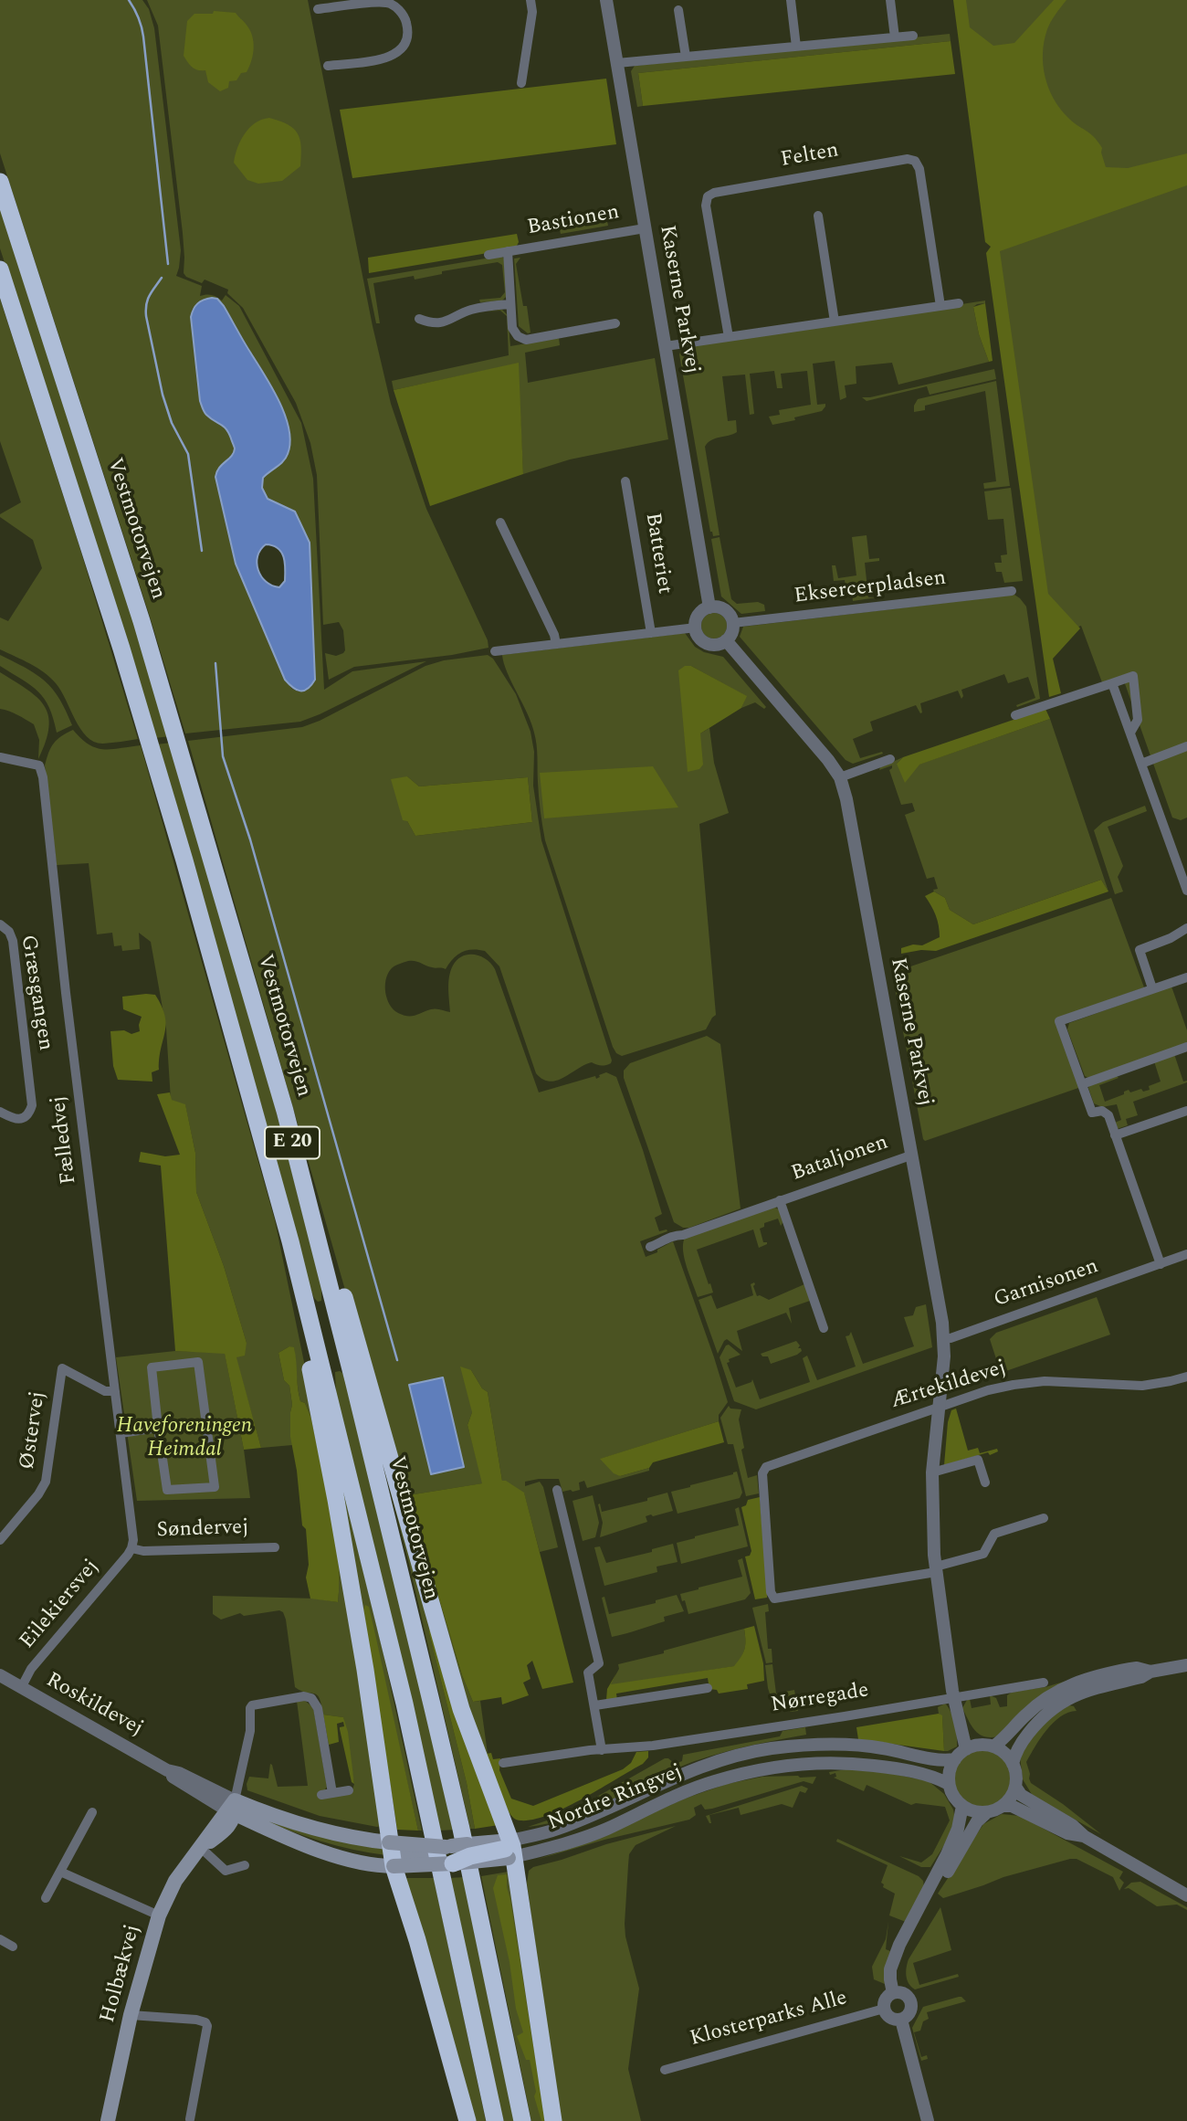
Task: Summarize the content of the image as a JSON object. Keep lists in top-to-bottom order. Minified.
{"streets":{"highway":["Vestmotorvejen","E 20"],"main road":["Nordre Ringvej","Holbækvej"],"street":["Felten","Bastionen","Kaserne Parkvej","Batteriet","Eksercerpladsen","Græsgangen","Fælledvej","Bataljonen","Garnisonen","Ærtekildevej","Østervej","Søndervej","Eilekiersvej","Nørregade","Roskildevej","Klosterparks Alle"]},"crossings":[["Bastionen","Kaserne Parkvej"],["Kaserne Parkvej","Eksercerpladsen"],["Kaserne Parkvej","Bataljonen"],["Kaserne Parkvej","Garnisonen"],["Kaserne Parkvej","Ærtekildevej"],["Kaserne Parkvej","Nørregade"],["Kaserne Parkvej","Nordre Ringvej"],["Fælledvej","Østervej"],["Fælledvej","Søndervej"],["Fælledvej","Eilekiersvej"],["Søndervej","Eilekiersvej"],["Eilekiersvej","Roskildevej"],["Roskildevej","Nordre Ringvej"],["Roskildevej","Holbækvej"],["Nordre Ringvej","Holbækvej"]],"parks":["Haveforeningen Heimdal"]}
